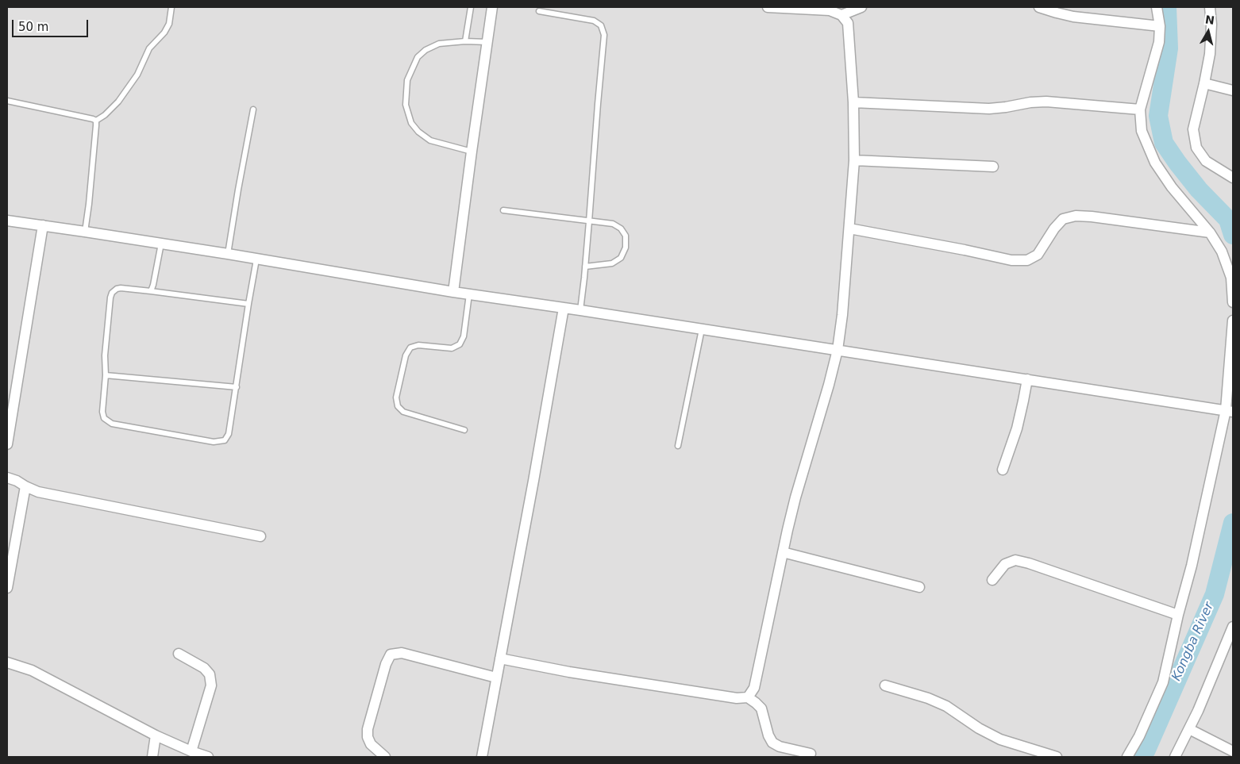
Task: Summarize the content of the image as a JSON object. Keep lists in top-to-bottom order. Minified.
{"water":["Kongba River"],"scale_bar":"50 m","north":"top"}
